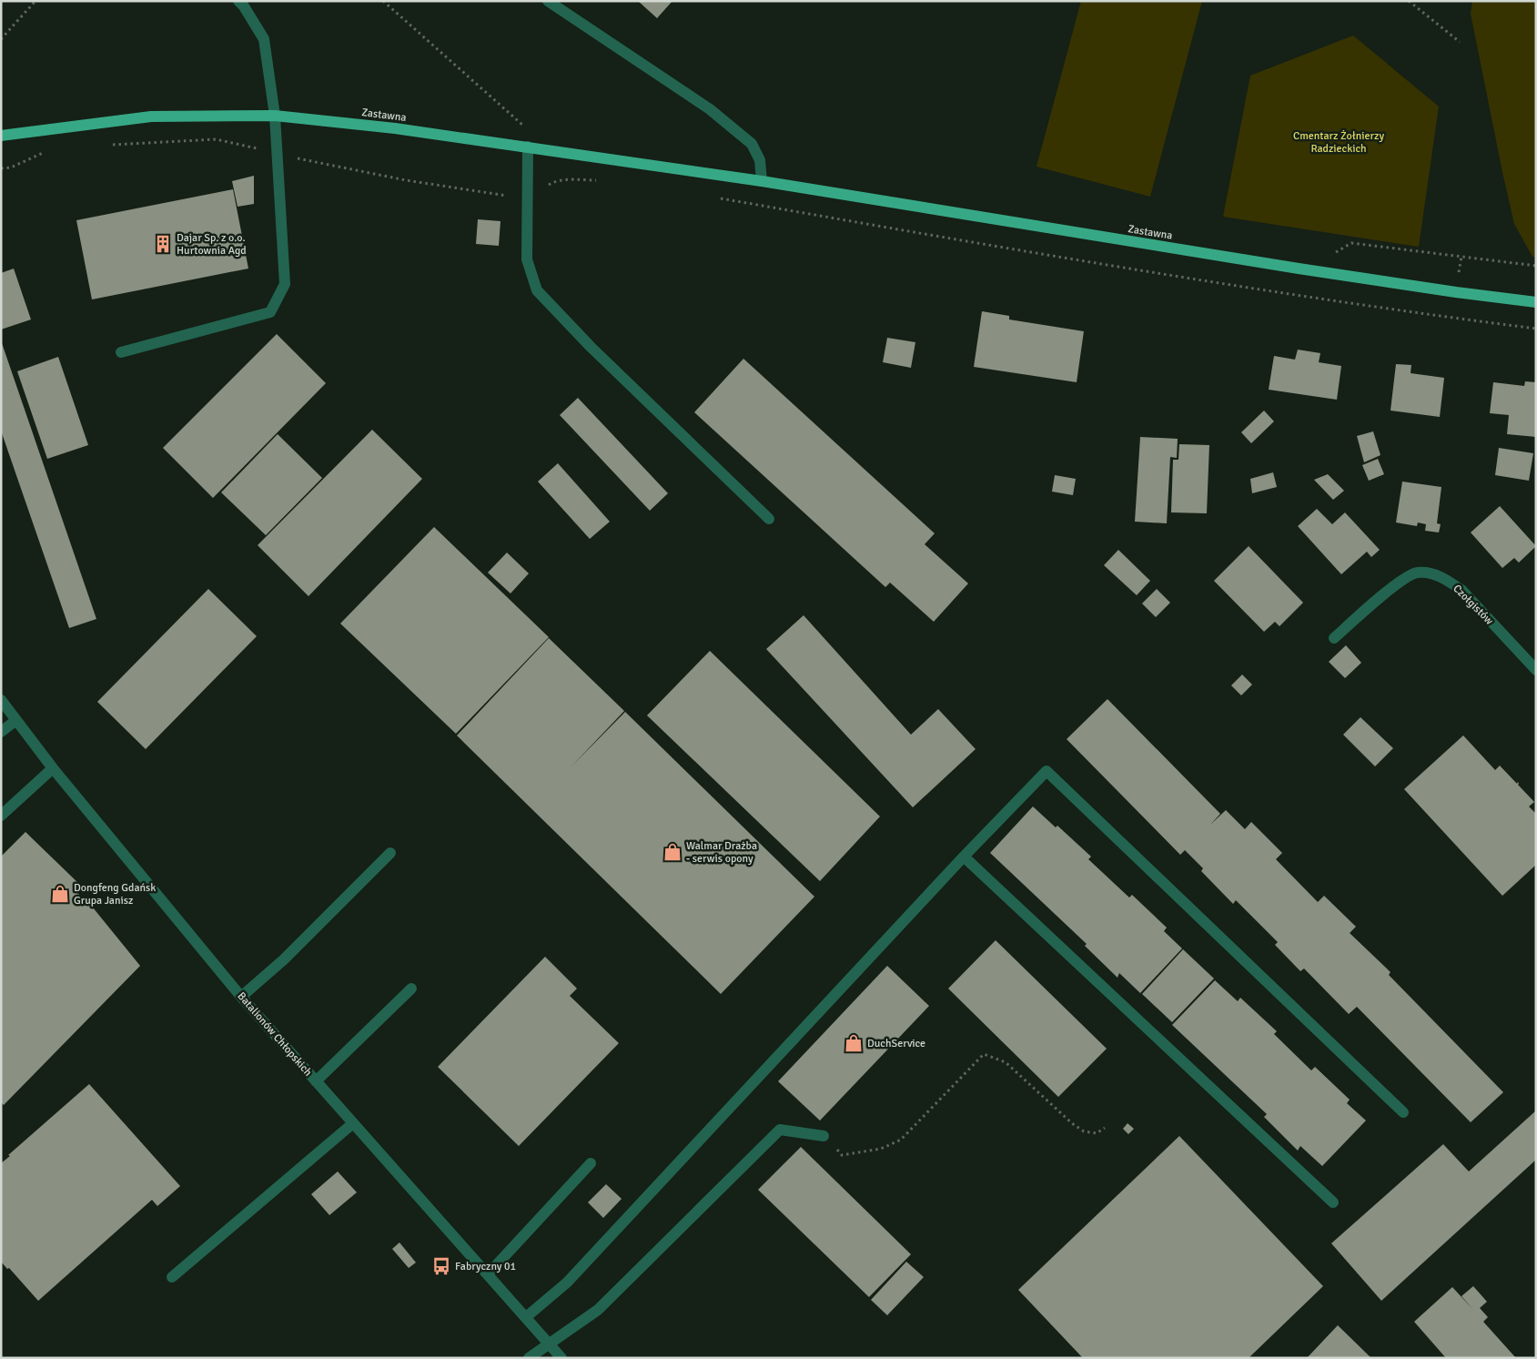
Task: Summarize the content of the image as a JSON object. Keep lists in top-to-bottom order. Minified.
{"streets":{"main road":["Zastawna"],"street":["Czołgistów","Batalionów Chłopskich"]},"parks":["Cmentarz Żołnierzy Radzieckich"],"places":{"building":["Dajar Sp. z o.o. Hurtownia Agd"],"shop":["Walmar Drażba - serwis opony","Dongfeng Gdańsk Grupa Janisz","DuchService"],"bus stop":["Fabryczny 01"]}}
